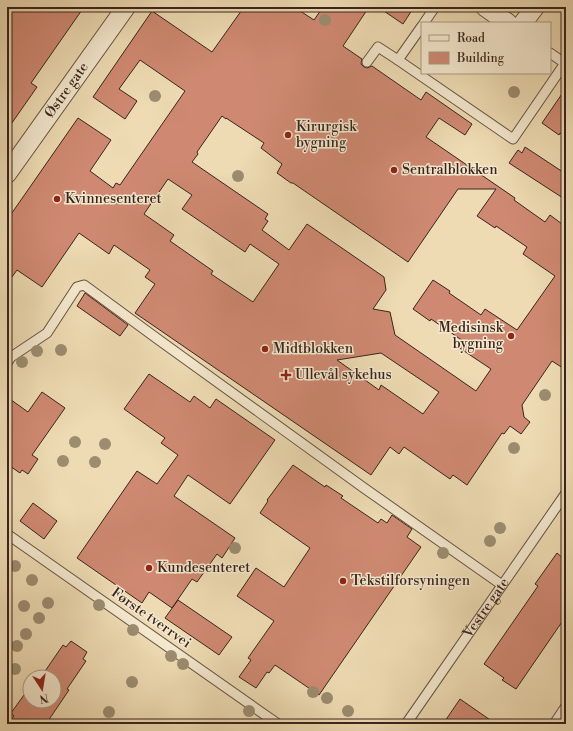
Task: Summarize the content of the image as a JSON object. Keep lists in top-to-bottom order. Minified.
{"streets":{"street":["Østre gate"],"lane":["Vestre gate","Første tverrvei"]},"places":{"other":["Kirurgisk bygning","Sentralblokken","Kvinnesenteret","Medisinsk bygning","Midtblokken","Kundesenteret","Tekstilforsyningen"],"health":["Ullevål sykehus"]},"legend":["Road","Building"],"north":"bottom"}
